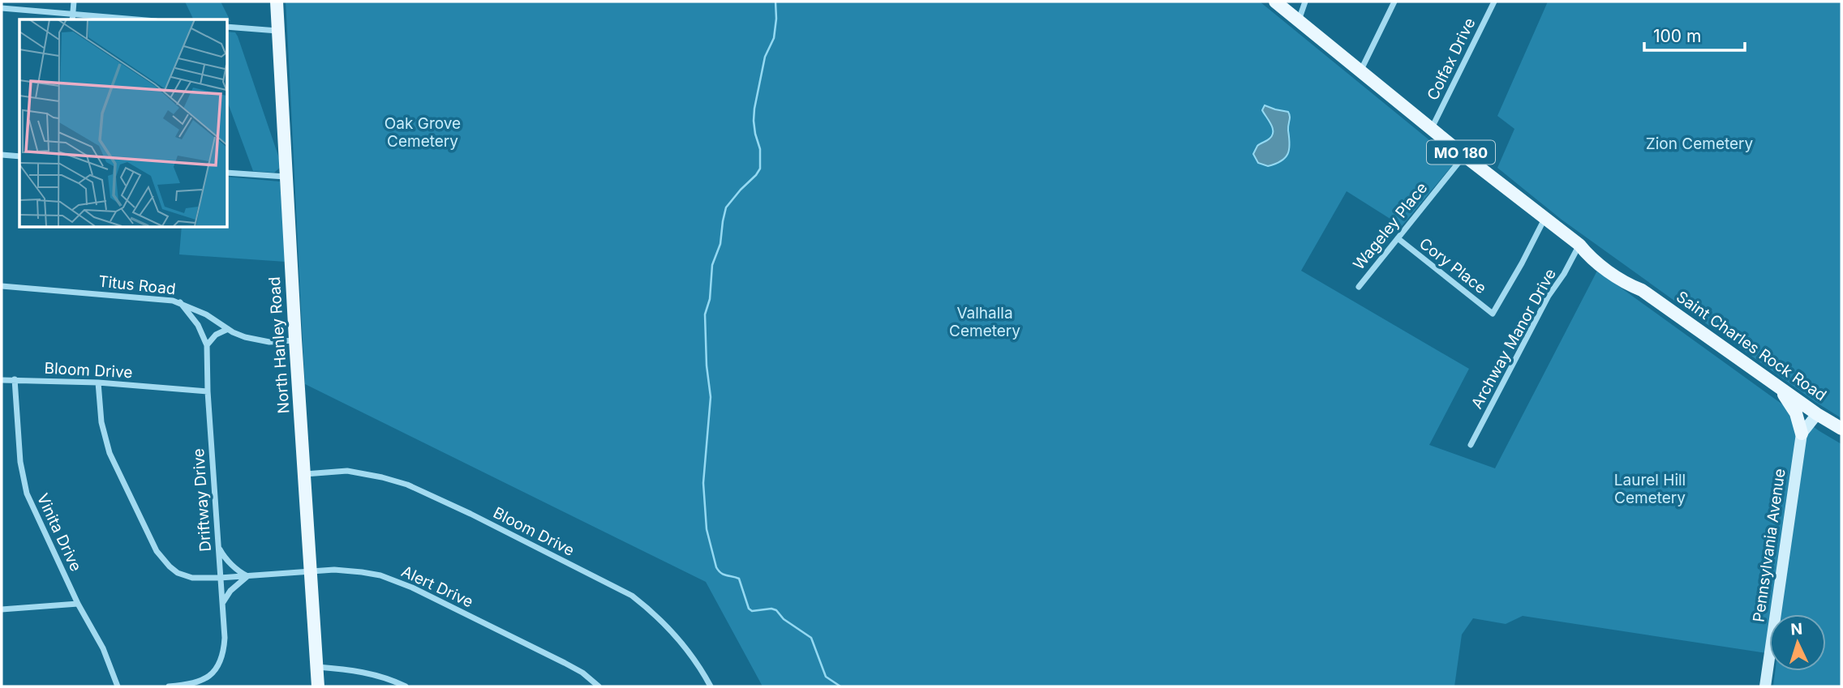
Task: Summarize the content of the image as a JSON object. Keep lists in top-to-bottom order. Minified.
{"streets":{"main road":["MO 180","North Hanley Road","Saint Charles Rock Road"],"street":["Colfax Drive","Wageley Place","Cory Place","Titus Road","Archway Manor Drive","Bloom Drive","Driftway Drive","Vinita Drive","Pennsylvania Avenue","Alert Drive"]},"crossings":[["Colfax Drive","Saint Charles Rock Road"],["Wageley Place","Cory Place"],["Wageley Place","Saint Charles Rock Road"],["Cory Place","Saint Charles Rock Road"],["Titus Road","North Hanley Road"],["Titus Road","Driftway Drive"],["Archway Manor Drive","Saint Charles Rock Road"],["North Hanley Road","Bloom Drive"],["North Hanley Road","Alert Drive"],["Bloom Drive","Driftway Drive"],["Bloom Drive","Vinita Drive"],["Bloom Drive","Alert Drive"],["Driftway Drive","Alert Drive"]],"parks":["Oak Grove Cemetery","Zion Cemetery","Valhalla Cemetery","Laurel Hill Cemetery"],"scale_bar":"100 m","north":"top"}
